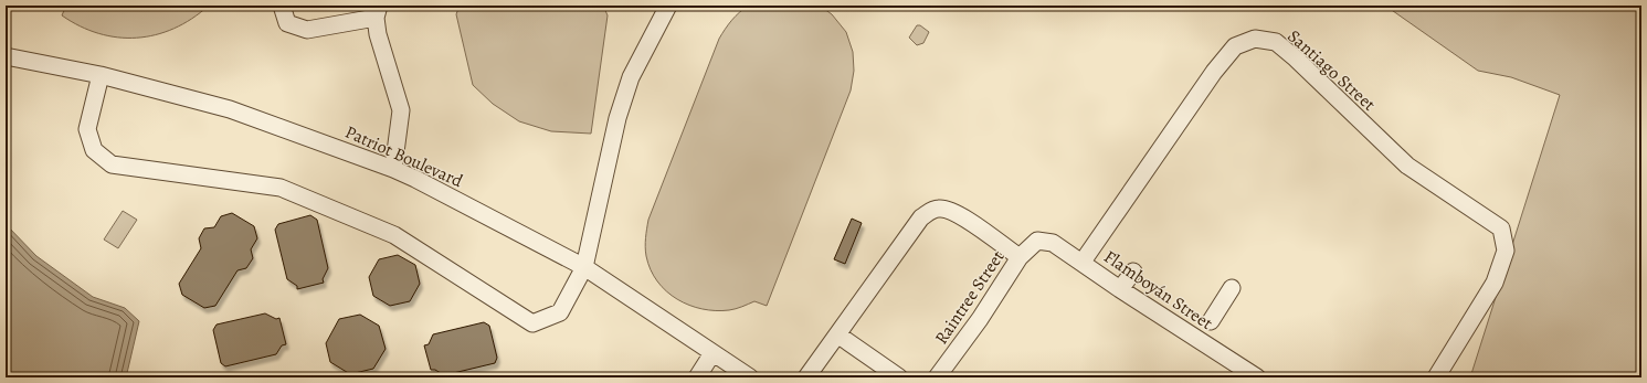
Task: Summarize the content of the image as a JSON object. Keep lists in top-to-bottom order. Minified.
{"streets":{"street":["Santiago Street","Patriot Boulevard","Flamboyán Street","Raintree Street"]},"crossings":[["Santiago Street","Flamboyán Street"],["Flamboyán Street","Raintree Street"]]}
